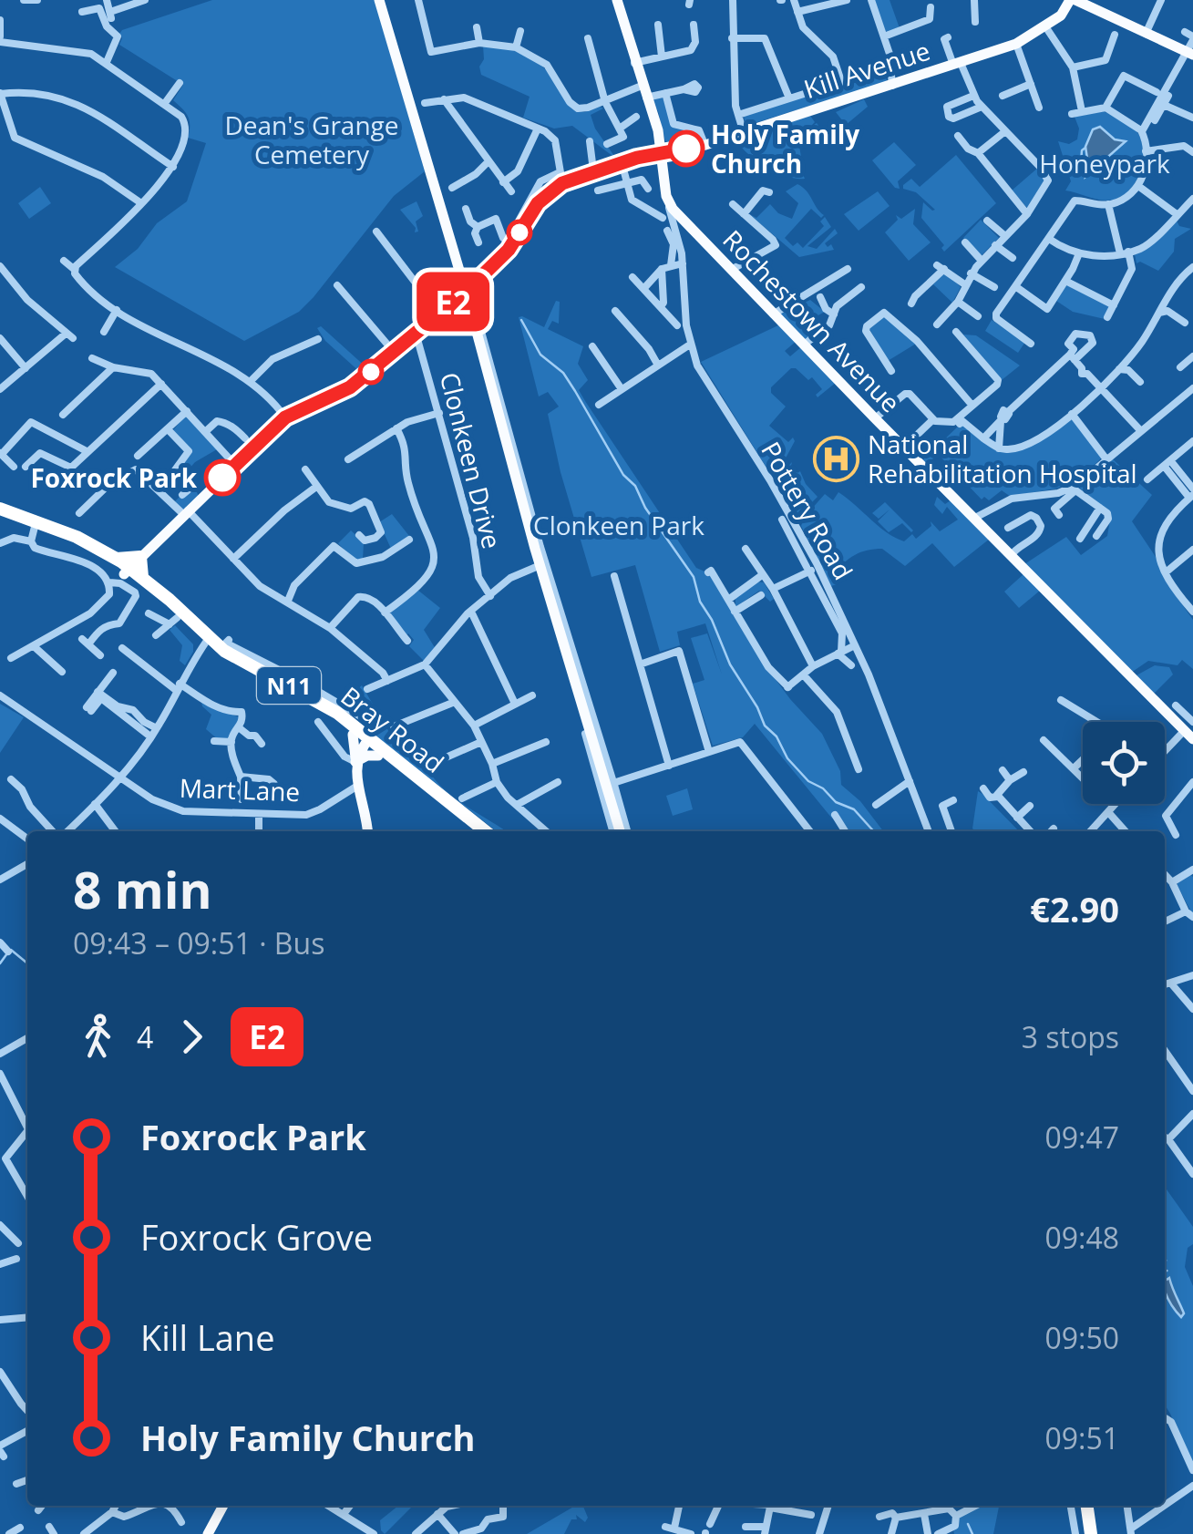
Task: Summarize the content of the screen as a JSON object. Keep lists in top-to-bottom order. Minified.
{"streets":{"highway":["N11","Bray Road"],"main road":["Kill Avenue","Rochestown Avenue"],"street":["Clonkeen Drive","Pottery Road","Mart Lane"]},"crossings":[["Kill Avenue","Rochestown Avenue"],["Rochestown Avenue","Pottery Road"],["N11","Bray Road"]],"parks":["Dean's Grange Cemetery","Honeypark","Clonkeen Park"],"places":{"other":["Holy Family Church","Foxrock Park"],"hospital":["National Rehabilitation Hospital"]},"lines":["bus line E2"],"page":{"on_map":"E2","heading":["8 min","09:43 – 09:51 · Bus","€2.90"],"legs":["4","E2","3 stops"],"list":[{"name":"Foxrock Park","value":"09:47"},{"name":"Foxrock Grove","value":"09:48"},{"name":"Kill Lane","value":"09:50"},{"name":"Holy Family Church","value":"09:51"}]}}
